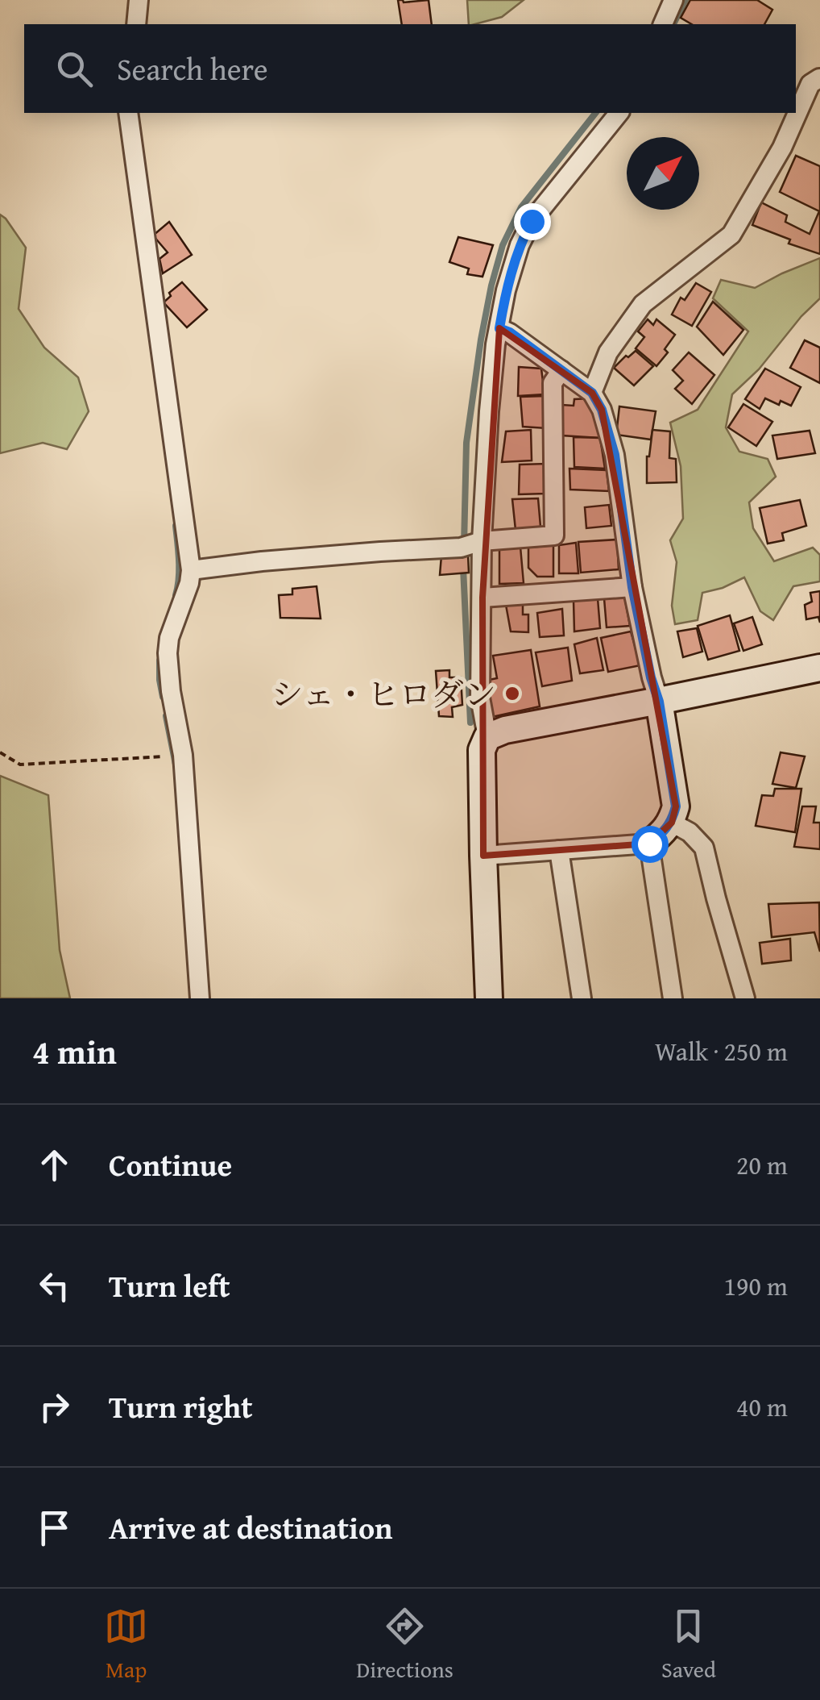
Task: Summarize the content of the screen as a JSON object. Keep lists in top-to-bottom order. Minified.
{"places":["シェ・ヒロダン"],"north":"top right","page":{"search":"Search here","heading":["4 min","Walk · 250 m"],"list":[["Continue","20 m"],["Turn left","190 m"],["Turn right","40 m"],"Arrive at destination"],"nav":["Map","Directions","Saved"]}}
